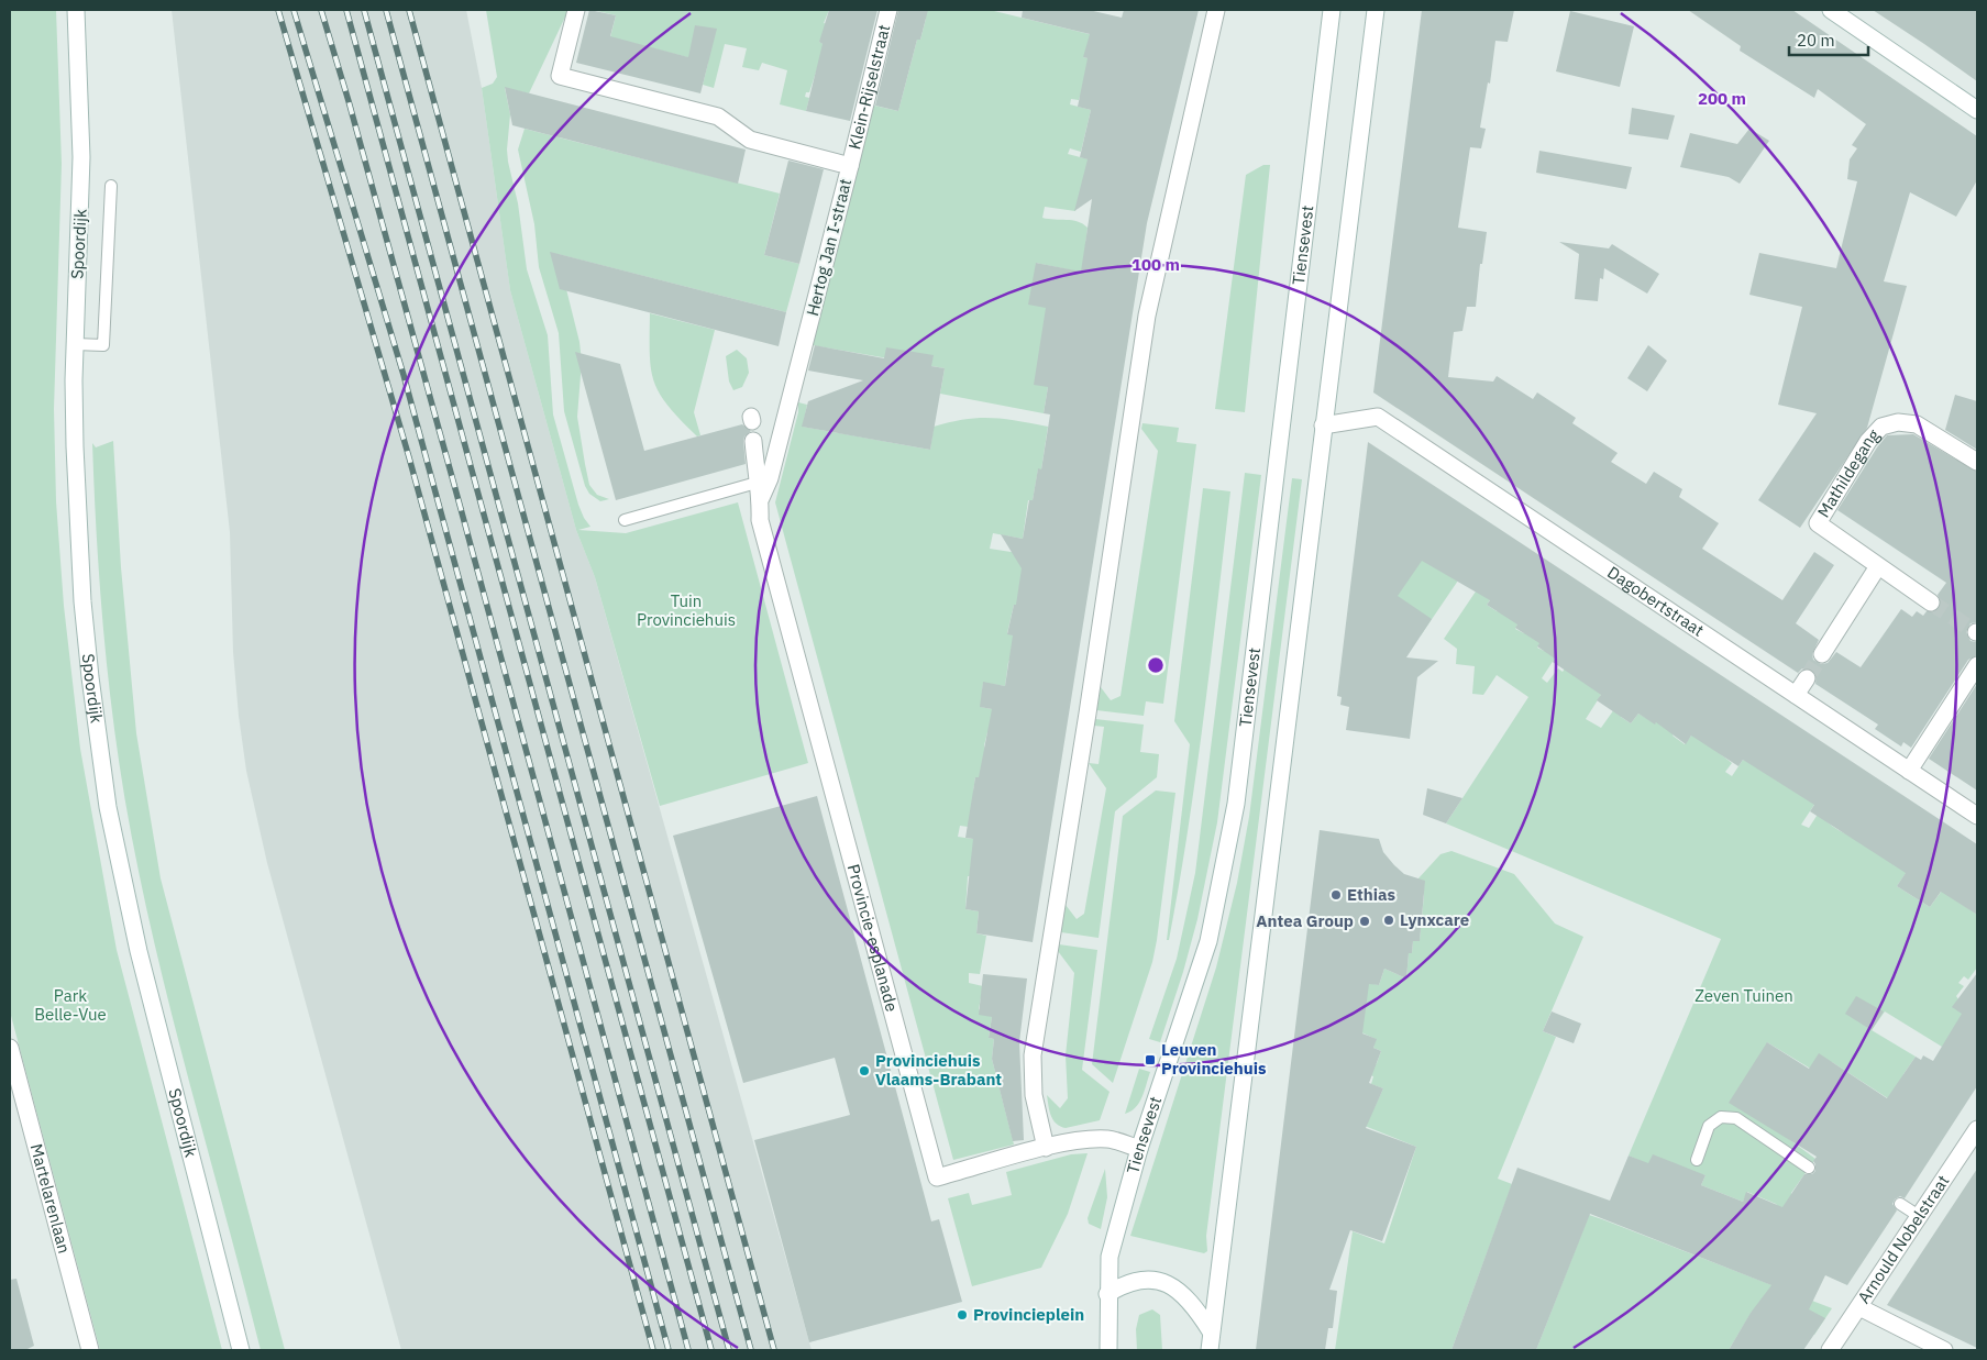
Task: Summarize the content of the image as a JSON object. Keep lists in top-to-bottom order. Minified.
{"streets":{"street":["Klein-Rijselstraat","Spoordijk","Tiensevest","Hertog Jan I-straat","Mathildegang","Dagobertstraat","Provincie-esplanade","Martelarenlaan","Arnould Nobelstraat"]},"crossings":[["Klein-Rijselstraat","Hertog Jan I-straat"],["Tiensevest","Provincie-esplanade"],["Hertog Jan I-straat","Provincie-esplanade"]],"parks":["Tuin Provinciehuis","Park Belle-Vue","Zeven Tuinen"],"places":{"other":["Ethias","Lynxcare","Antea Group","Provinciehuis Vlaams-Brabant","Provincieplein"],"transit":["Leuven Provinciehuis"]},"scale_bar":"20 m","rings":["200 m","100 m"]}
